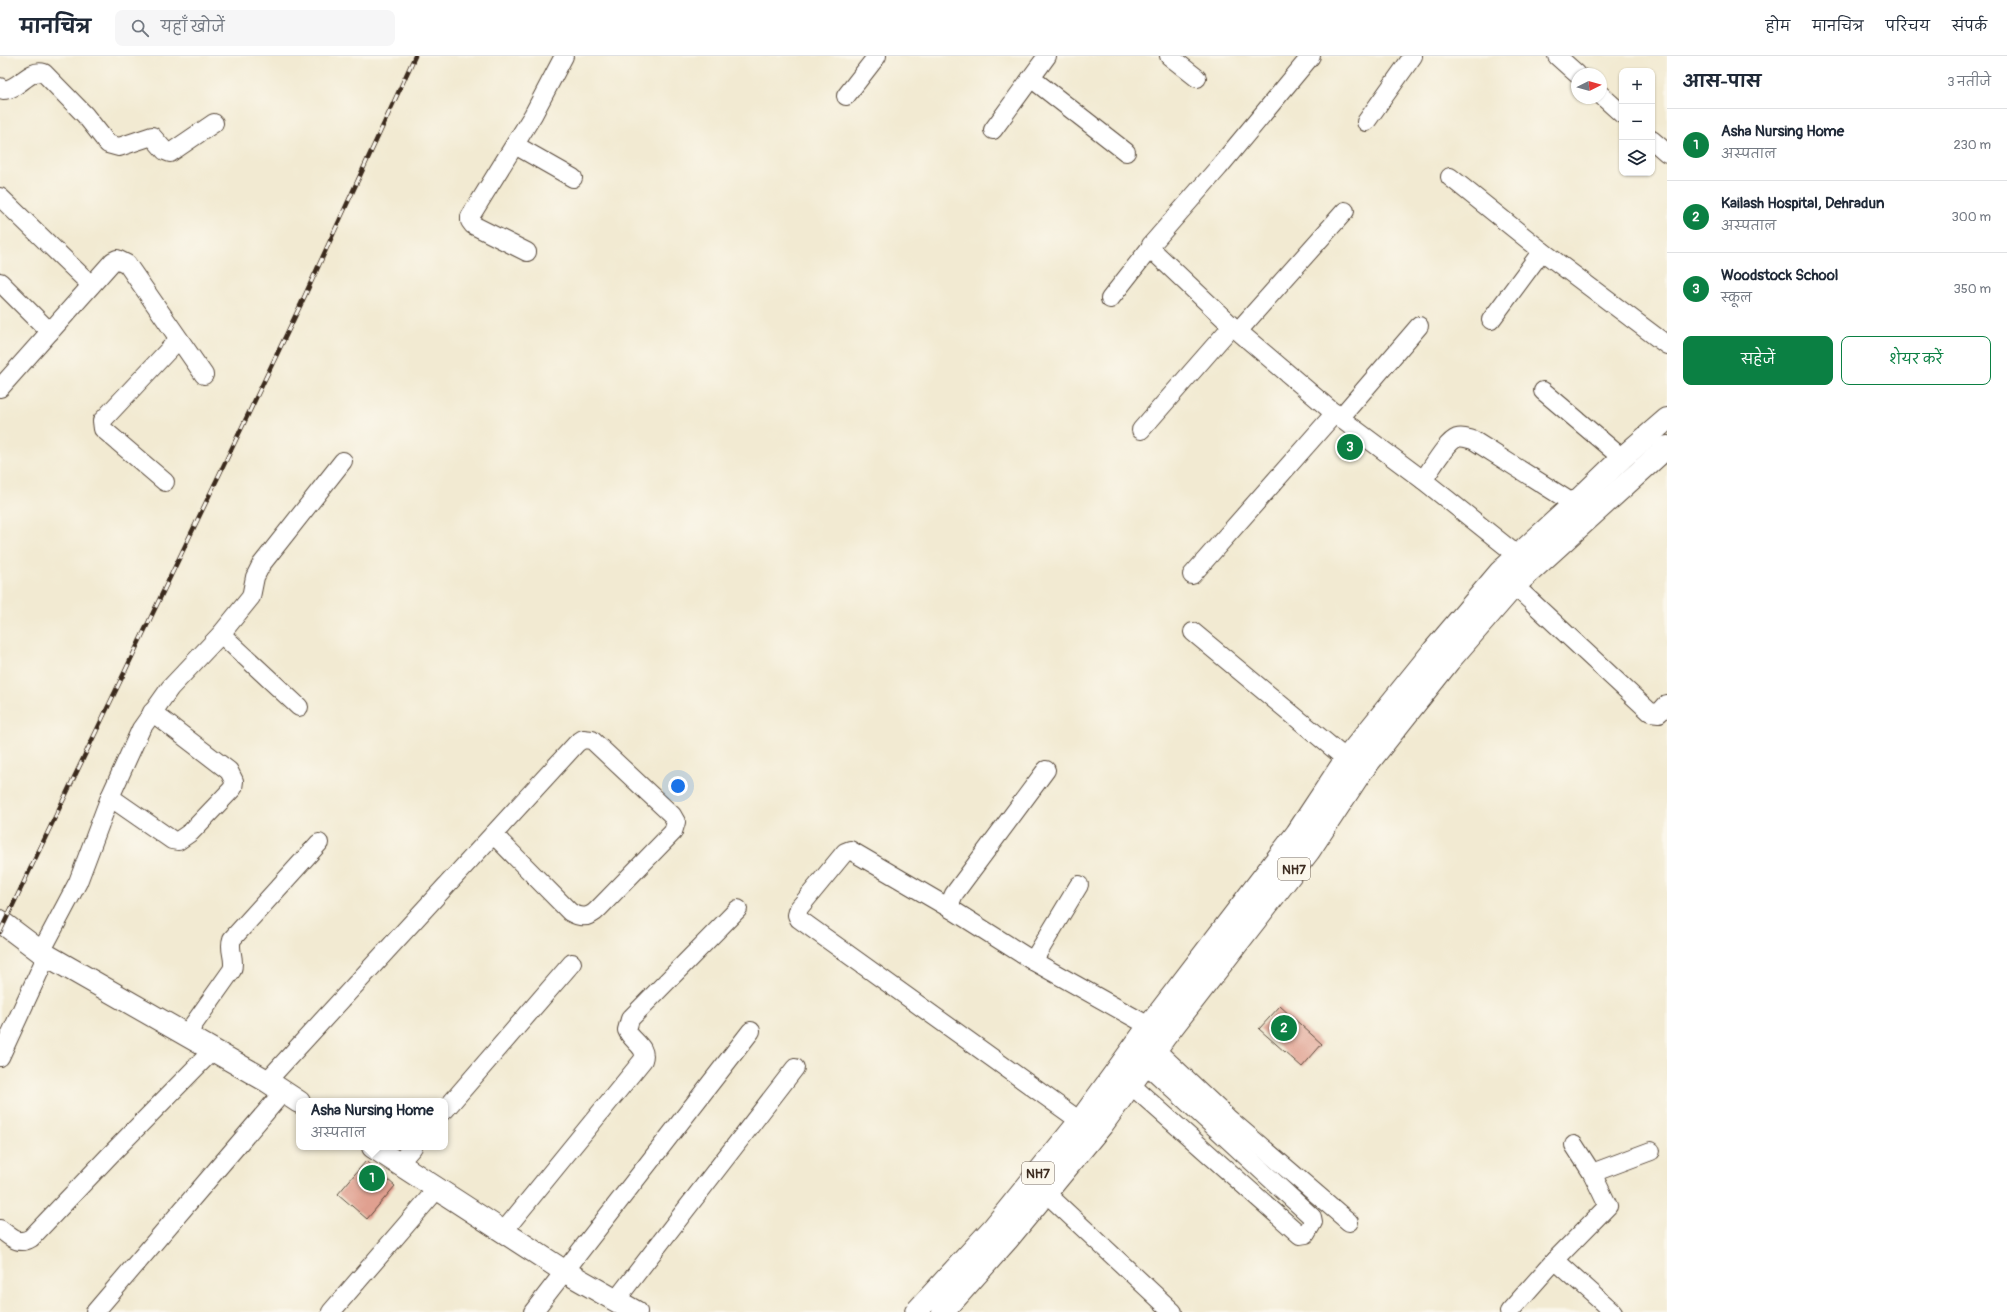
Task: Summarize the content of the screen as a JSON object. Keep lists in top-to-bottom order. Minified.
{"streets":{"main road":["NH7"]},"north":"right","page":{"header":"मानचित्र","search":"यहाँ खोजें","nav":["होम","मानचित्र","परिचय","संपर्क"],"heading":["आस-पास","3 नतीजे"],"map_buttons":["+","−"],"list":[{"mark":"1","name":"Asha Nursing Home","note":"अस्पताल","value":"230 m"},{"mark":"2","name":"Kailash Hospital, Dehradun","note":"अस्पताल","value":"300 m"},{"mark":"3","name":"Woodstock School","note":"स्कूल","value":"350 m"}],"buttons":["सहेजें","शेयर करें"],"pins":["3","2","1"],"popup":["Asha Nursing Home","अस्पताल"]}}
